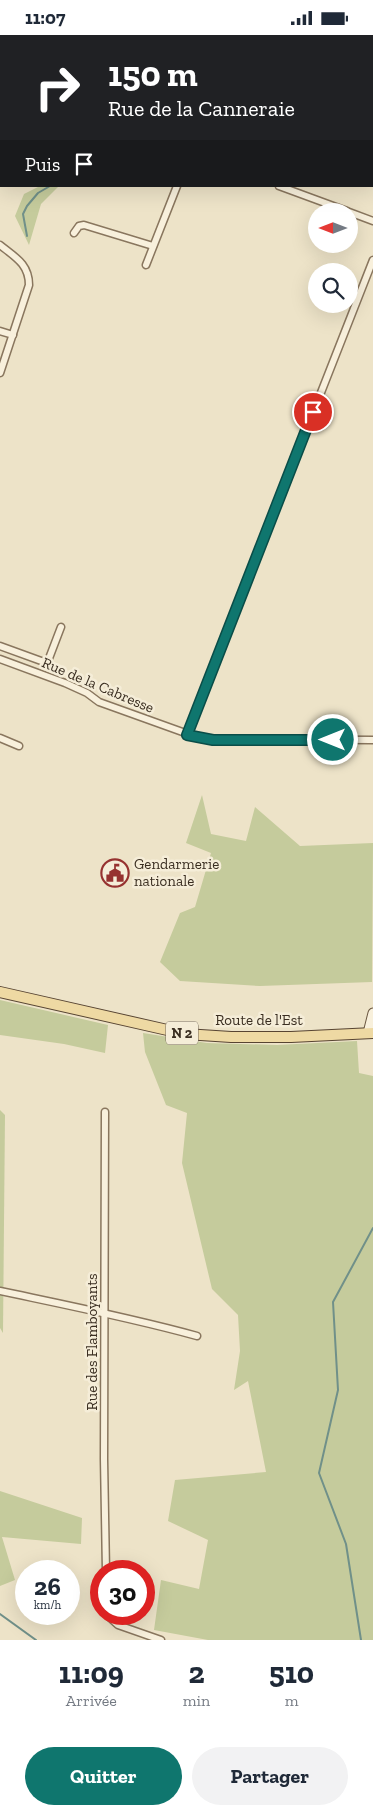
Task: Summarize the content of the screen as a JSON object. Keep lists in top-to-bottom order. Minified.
{"streets":{"main road":["Route de l'Est","N 2"],"street":["Rue de la Cabresse","Rue des Flamboyants"]},"places":{"public building":["Gendarmerie nationale"]},"north":"left","page":{"status":"11:07","turn":["150 m","Rue de la Canneraie"],"then":"Puis","speed":"26 km/h","limit":"30","eta":["11:09","Arrivée","2","min","510","m"],"buttons":["Quitter","Partager"]}}
